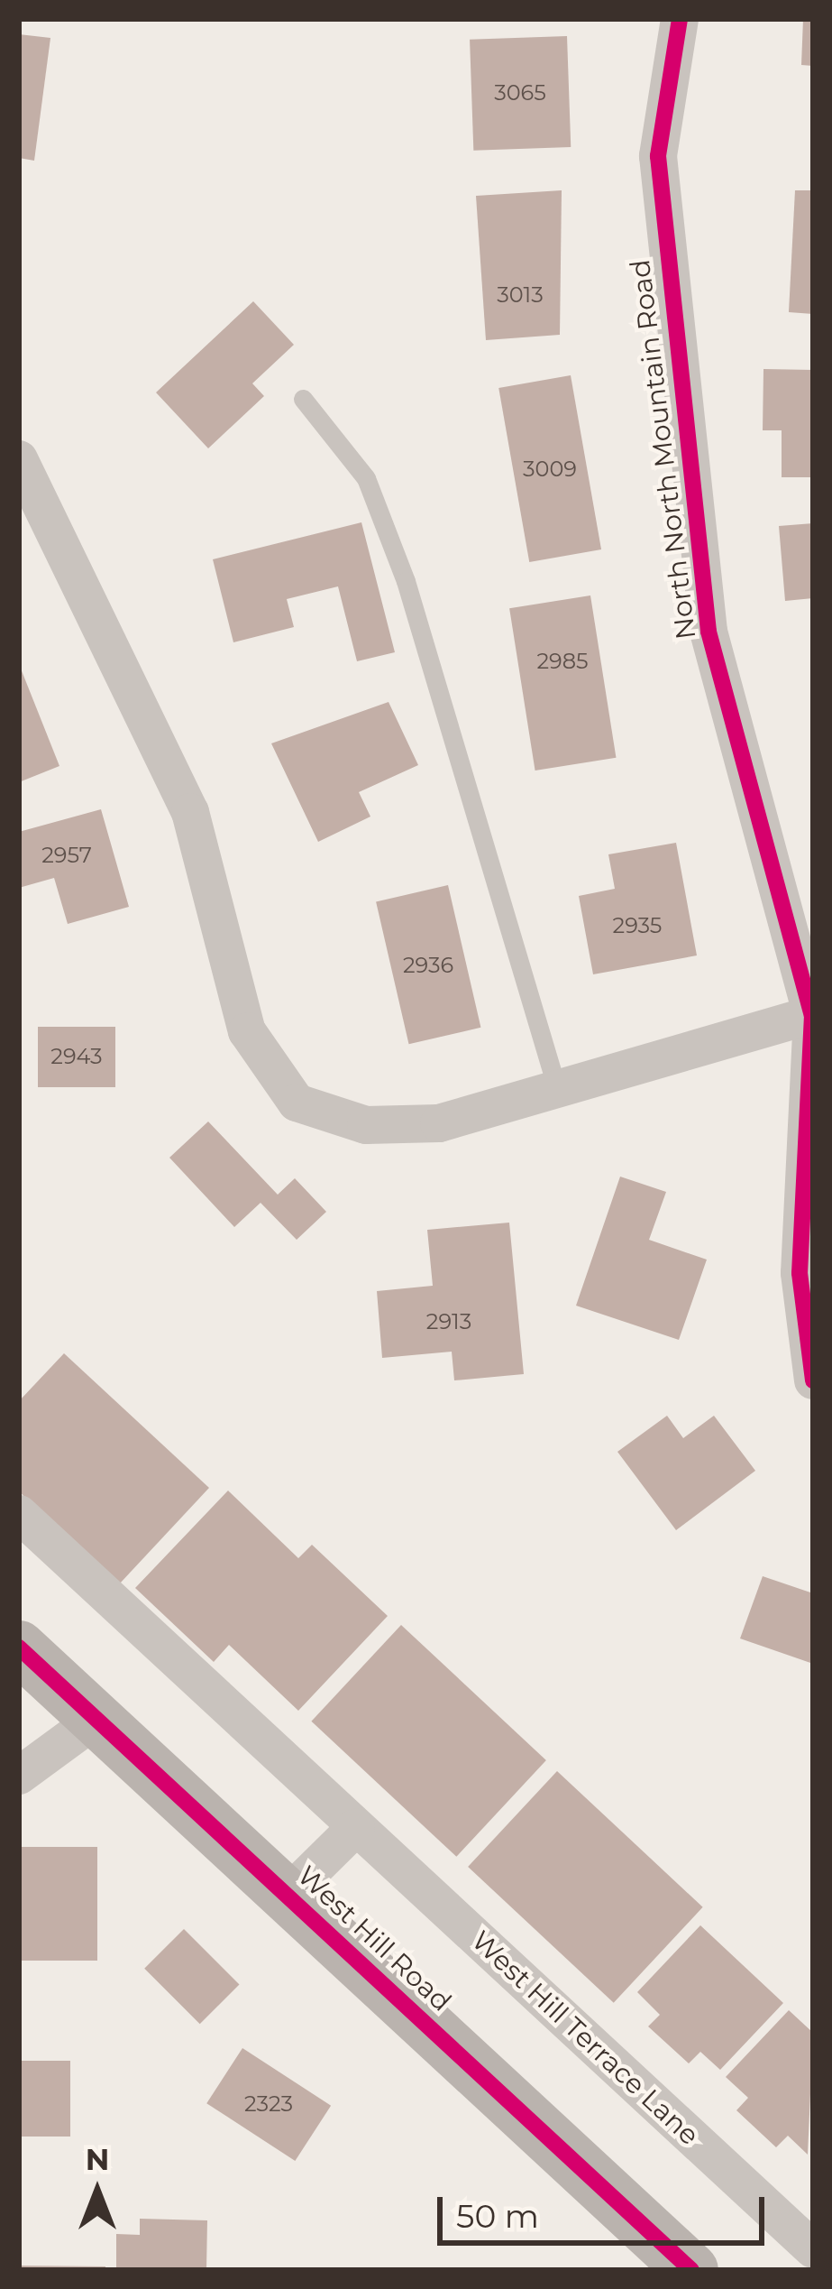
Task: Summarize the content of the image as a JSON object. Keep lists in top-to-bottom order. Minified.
{"streets":{"street":["North North Mountain Road","West Hill Road","West Hill Terrace Lane"]},"house_numbers":["3065","3013","3009","2985","2957","2935","2936","2943","2913","2323"],"scale_bar":"50 m","north":"top"}
